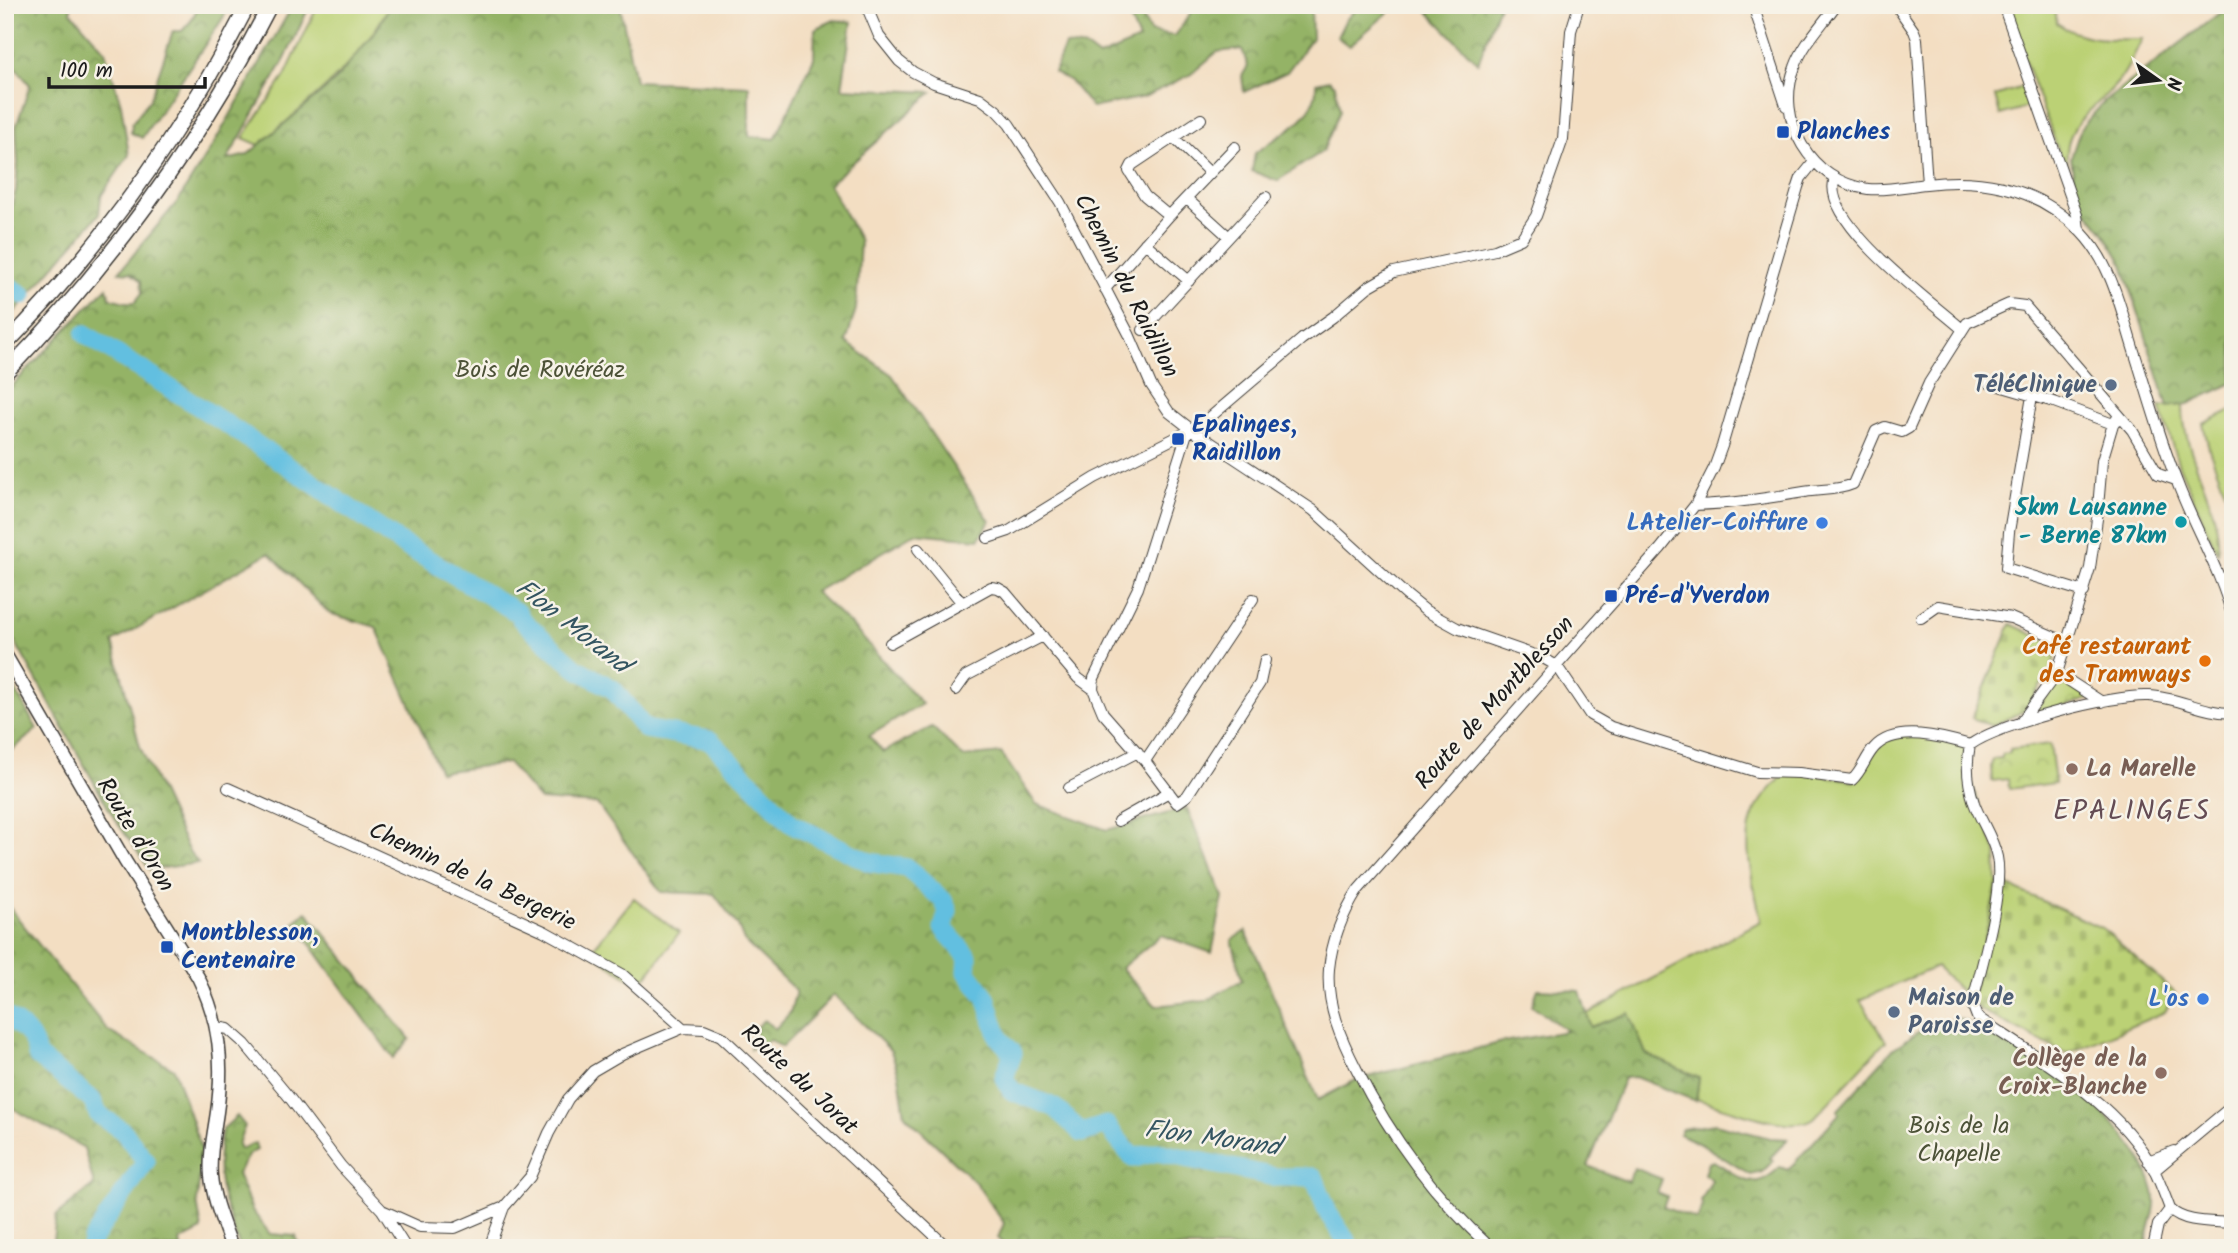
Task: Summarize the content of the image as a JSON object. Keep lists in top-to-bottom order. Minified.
{"streets":{"main road":["Route d'Oron"],"street":["Chemin du Raidillon","Route de Montblesson","Chemin de la Bergerie","Route du Jorat"]},"crossings":[["Chemin du Raidillon","Route de Montblesson"],["Chemin de la Bergerie","Route du Jorat"]],"districts":["EPALINGES"],"water":["Flon Morand"],"parks":["Bois de Rovéréaz","Bois de la Chapelle"],"places":{"transit":["Planches","Epalinges, Raidillon","Pré-d'Yverdon","Montblesson, Centenaire"],"other":["TéléClinique","5km Lausanne - Berne 87km","LAtelier-Coiffure","Café restaurant des Tramways","La Marelle","L'os","Maison de Paroisse","Collège de la Croix-Blanche"]},"scale_bar":"100 m","north":"right"}
